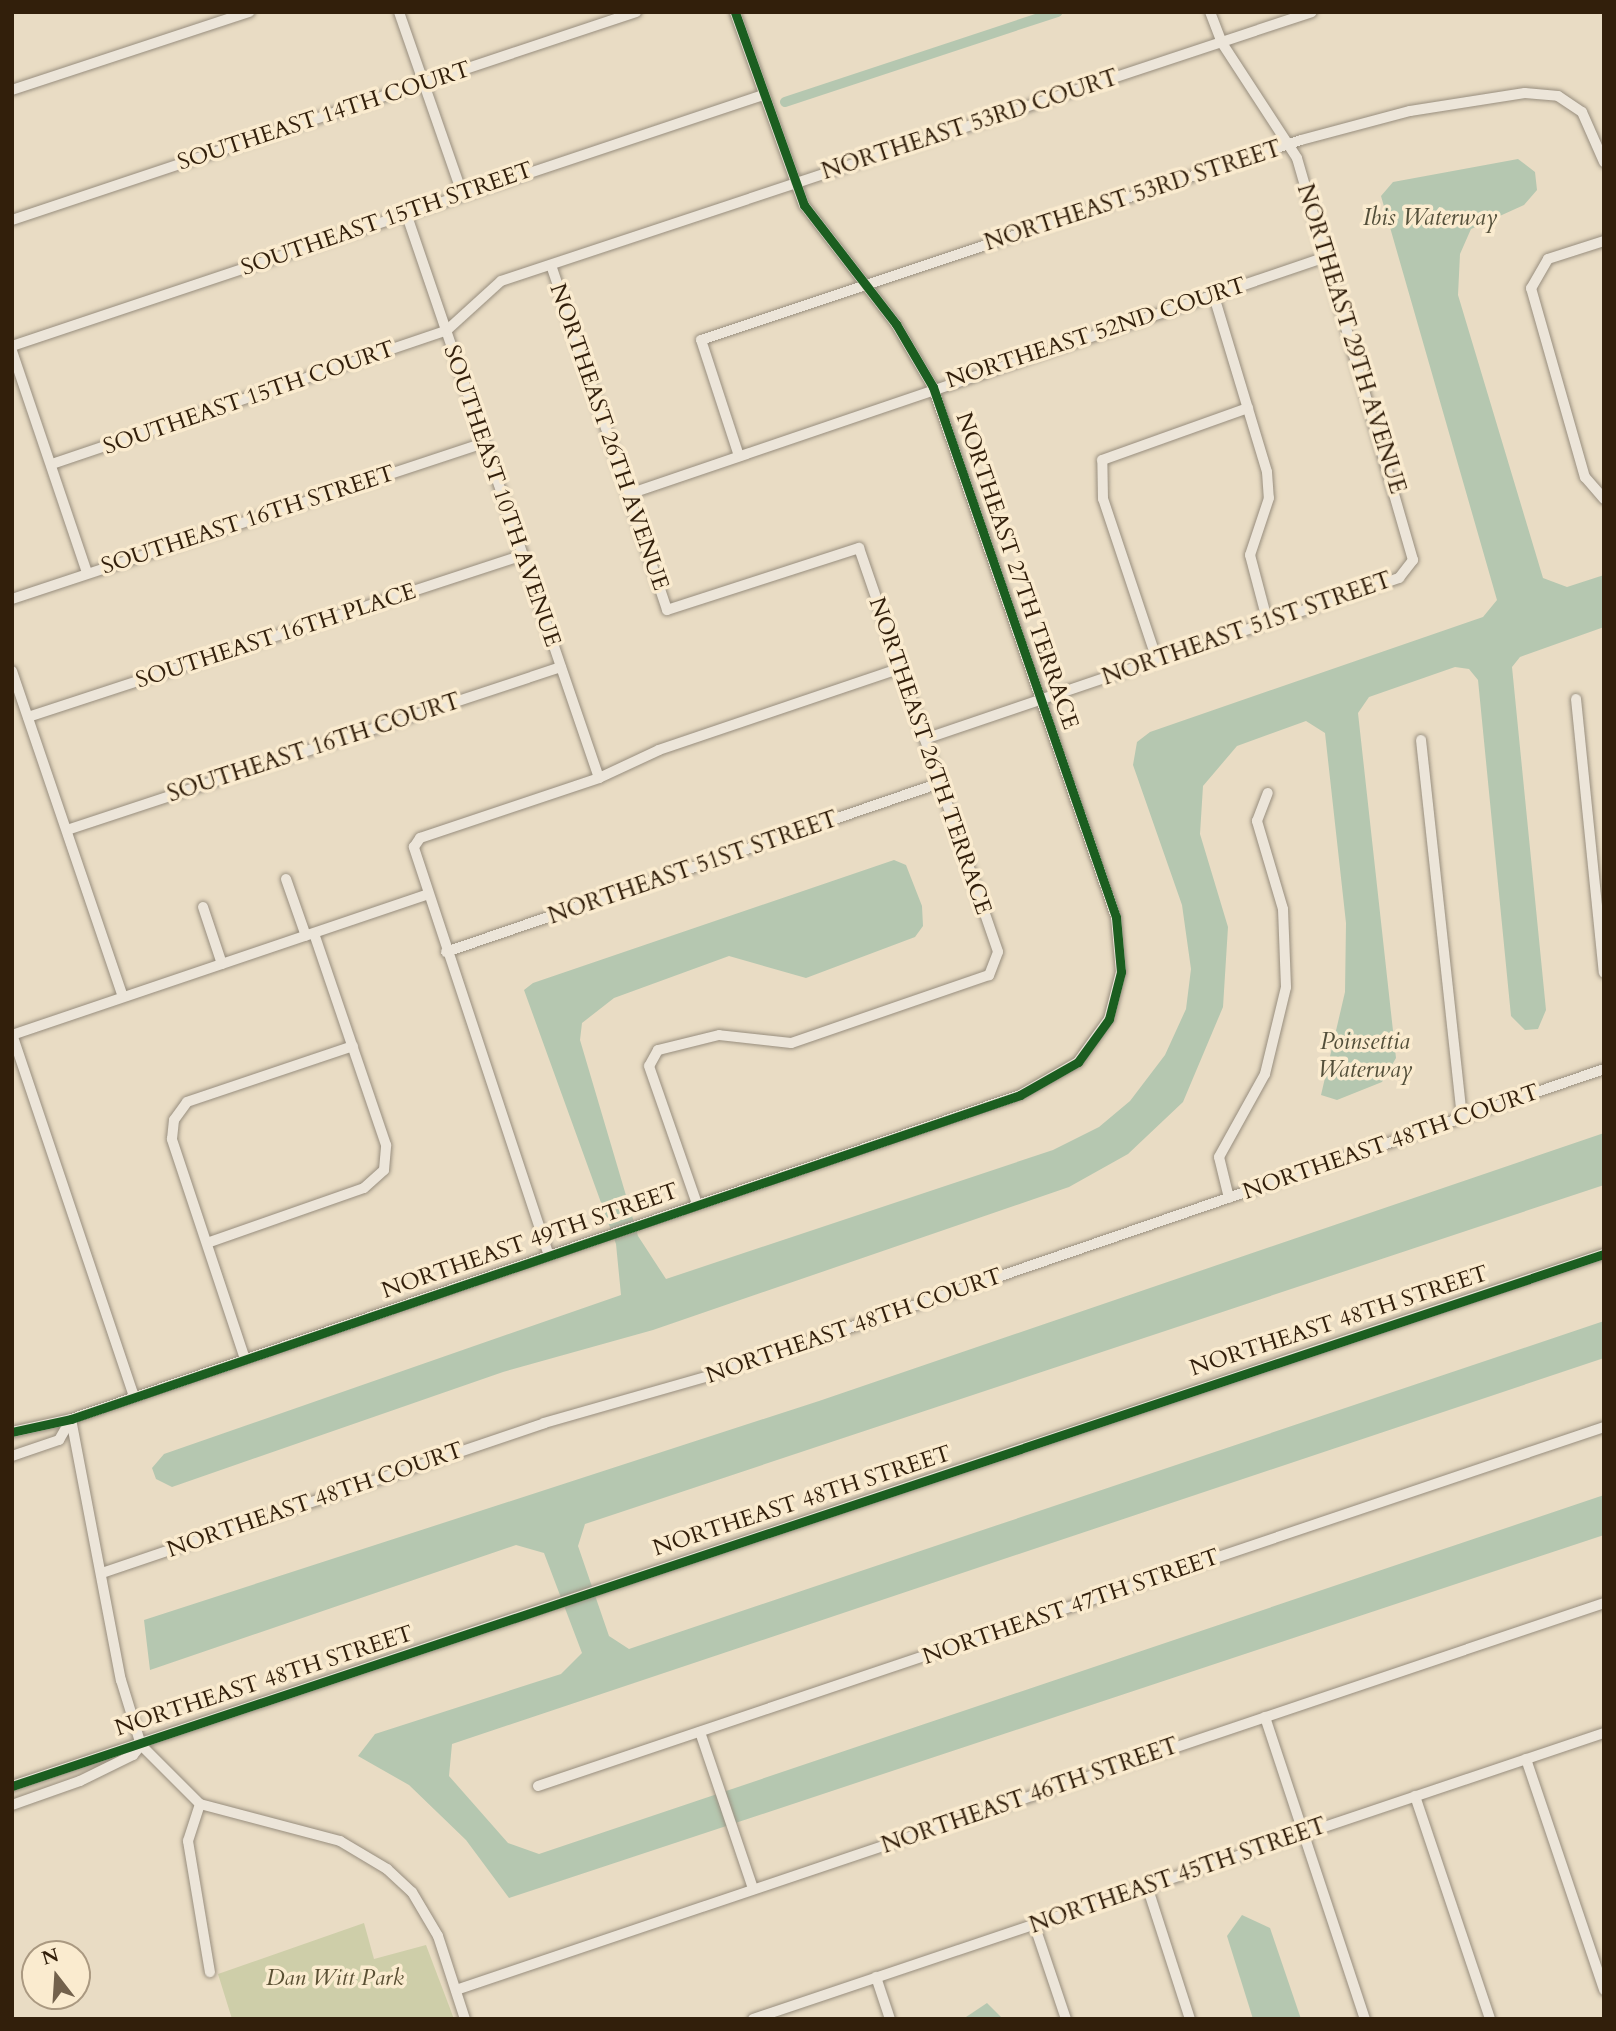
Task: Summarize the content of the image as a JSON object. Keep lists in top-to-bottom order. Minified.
{"streets":{"street":["SOUTHEAST 14TH COURT","NORTHEAST 53RD COURT","NORTHEAST 53RD STREET","SOUTHEAST 15TH STREET","NORTHEAST 52ND COURT","NORTHEAST 29TH AVENUE","SOUTHEAST 15TH COURT","NORTHEAST 26TH AVENUE","SOUTHEAST 10TH AVENUE","SOUTHEAST 16TH STREET","NORTHEAST 27TH TERRACE","NORTHEAST 51ST STREET","SOUTHEAST 16TH PLACE","SOUTHEAST 16TH COURT","NORTHEAST 26TH TERRACE","NORTHEAST 48TH COURT","NORTHEAST 49TH STREET","NORTHEAST 48TH STREET","NORTHEAST 47TH STREET","NORTHEAST 46TH STREET","NORTHEAST 45TH STREET"]},"crossings":[["NORTHEAST 53RD COURT","NORTHEAST 29TH AVENUE"],["NORTHEAST 53RD COURT","SOUTHEAST 15TH COURT"],["NORTHEAST 53RD COURT","NORTHEAST 26TH AVENUE"],["NORTHEAST 53RD COURT","SOUTHEAST 10TH AVENUE"],["NORTHEAST 53RD COURT","NORTHEAST 27TH TERRACE"],["NORTHEAST 53RD STREET","NORTHEAST 52ND COURT"],["NORTHEAST 53RD STREET","NORTHEAST 29TH AVENUE"],["NORTHEAST 53RD STREET","NORTHEAST 27TH TERRACE"],["SOUTHEAST 15TH STREET","SOUTHEAST 10TH AVENUE"],["SOUTHEAST 15TH STREET","NORTHEAST 27TH TERRACE"],["NORTHEAST 52ND COURT","NORTHEAST 29TH AVENUE"],["NORTHEAST 52ND COURT","NORTHEAST 26TH AVENUE"],["NORTHEAST 52ND COURT","NORTHEAST 27TH TERRACE"],["NORTHEAST 29TH AVENUE","NORTHEAST 51ST STREET"],["SOUTHEAST 15TH COURT","SOUTHEAST 10TH AVENUE"],["NORTHEAST 26TH AVENUE","NORTHEAST 26TH TERRACE"],["SOUTHEAST 10TH AVENUE","SOUTHEAST 16TH STREET"],["SOUTHEAST 10TH AVENUE","SOUTHEAST 16TH PLACE"],["SOUTHEAST 10TH AVENUE","SOUTHEAST 16TH COURT"],["NORTHEAST 27TH TERRACE","NORTHEAST 51ST STREET"],["NORTHEAST 27TH TERRACE","NORTHEAST 49TH STREET"],["NORTHEAST 51ST STREET","NORTHEAST 26TH TERRACE"],["NORTHEAST 26TH TERRACE","NORTHEAST 49TH STREET"]],"water":["Ibis Waterway","Poinsettia Waterway"],"parks":["Dan Witt Park"],"north":"top"}
